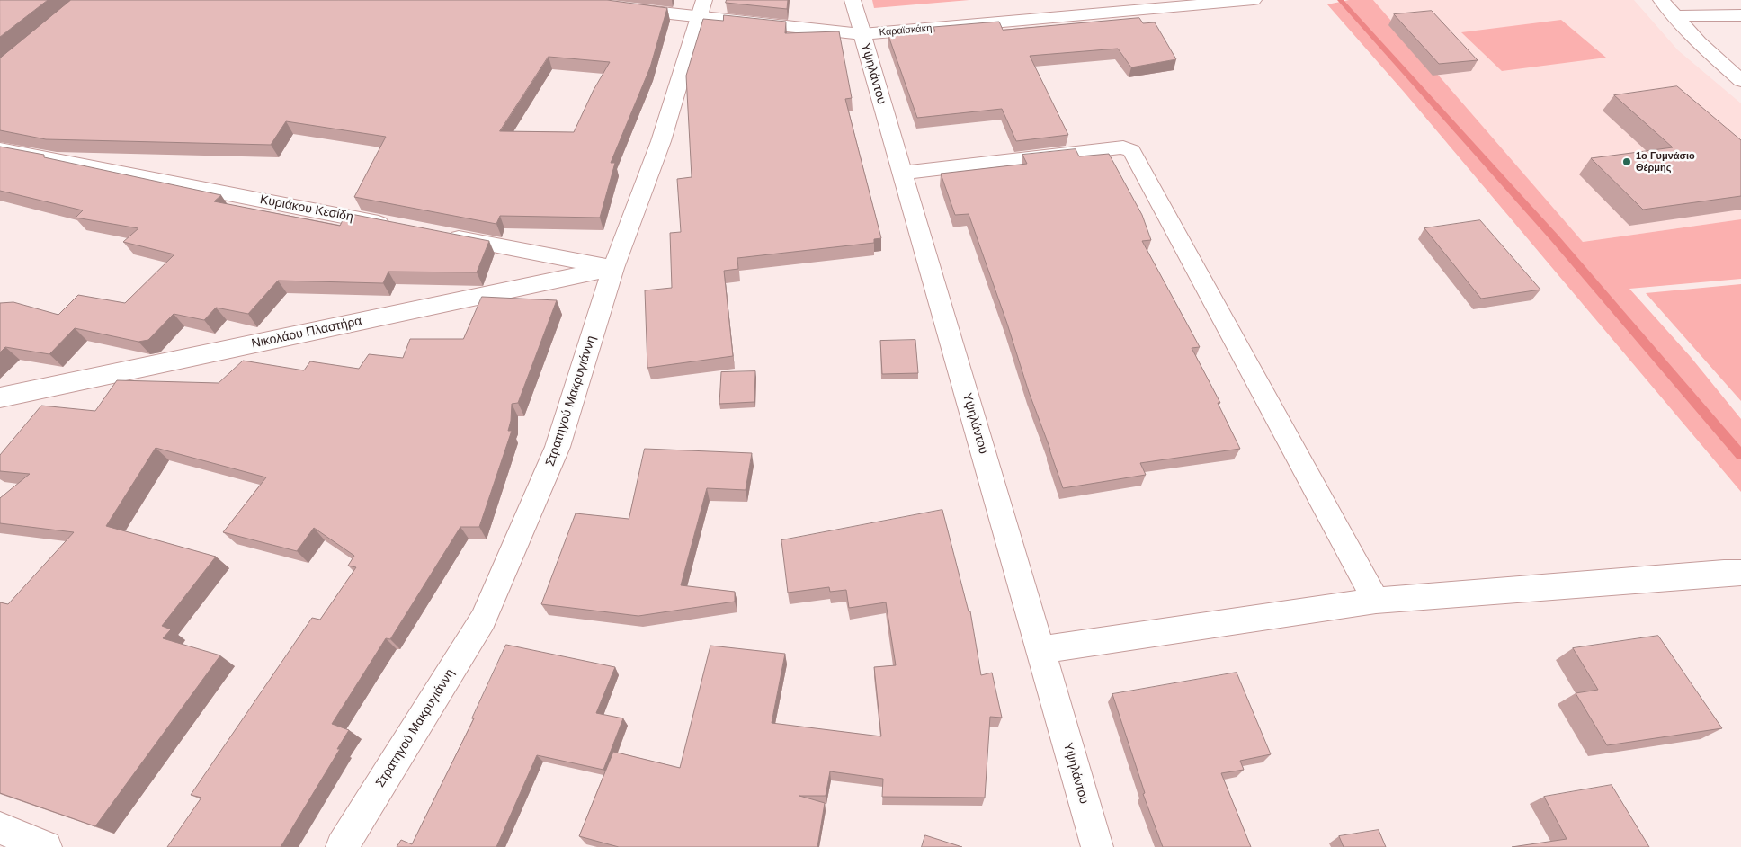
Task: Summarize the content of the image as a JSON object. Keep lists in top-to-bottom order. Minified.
{"streets":{"street":["Καραϊσκάκη","Υψηλάντου","Κυριάκου Κεσίδη","Νικολάου Πλαστήρα","Στρατηγού Μακρυγιάννη"]},"crossings":[["Καραϊσκάκη","Υψηλάντου"],["Καραϊσκάκη","Στρατηγού Μακρυγιάννη"],["Νικολάου Πλαστήρα","Στρατηγού Μακρυγιάννη"]],"places":["1ο Γυμνάσιο Θέρμης"]}
